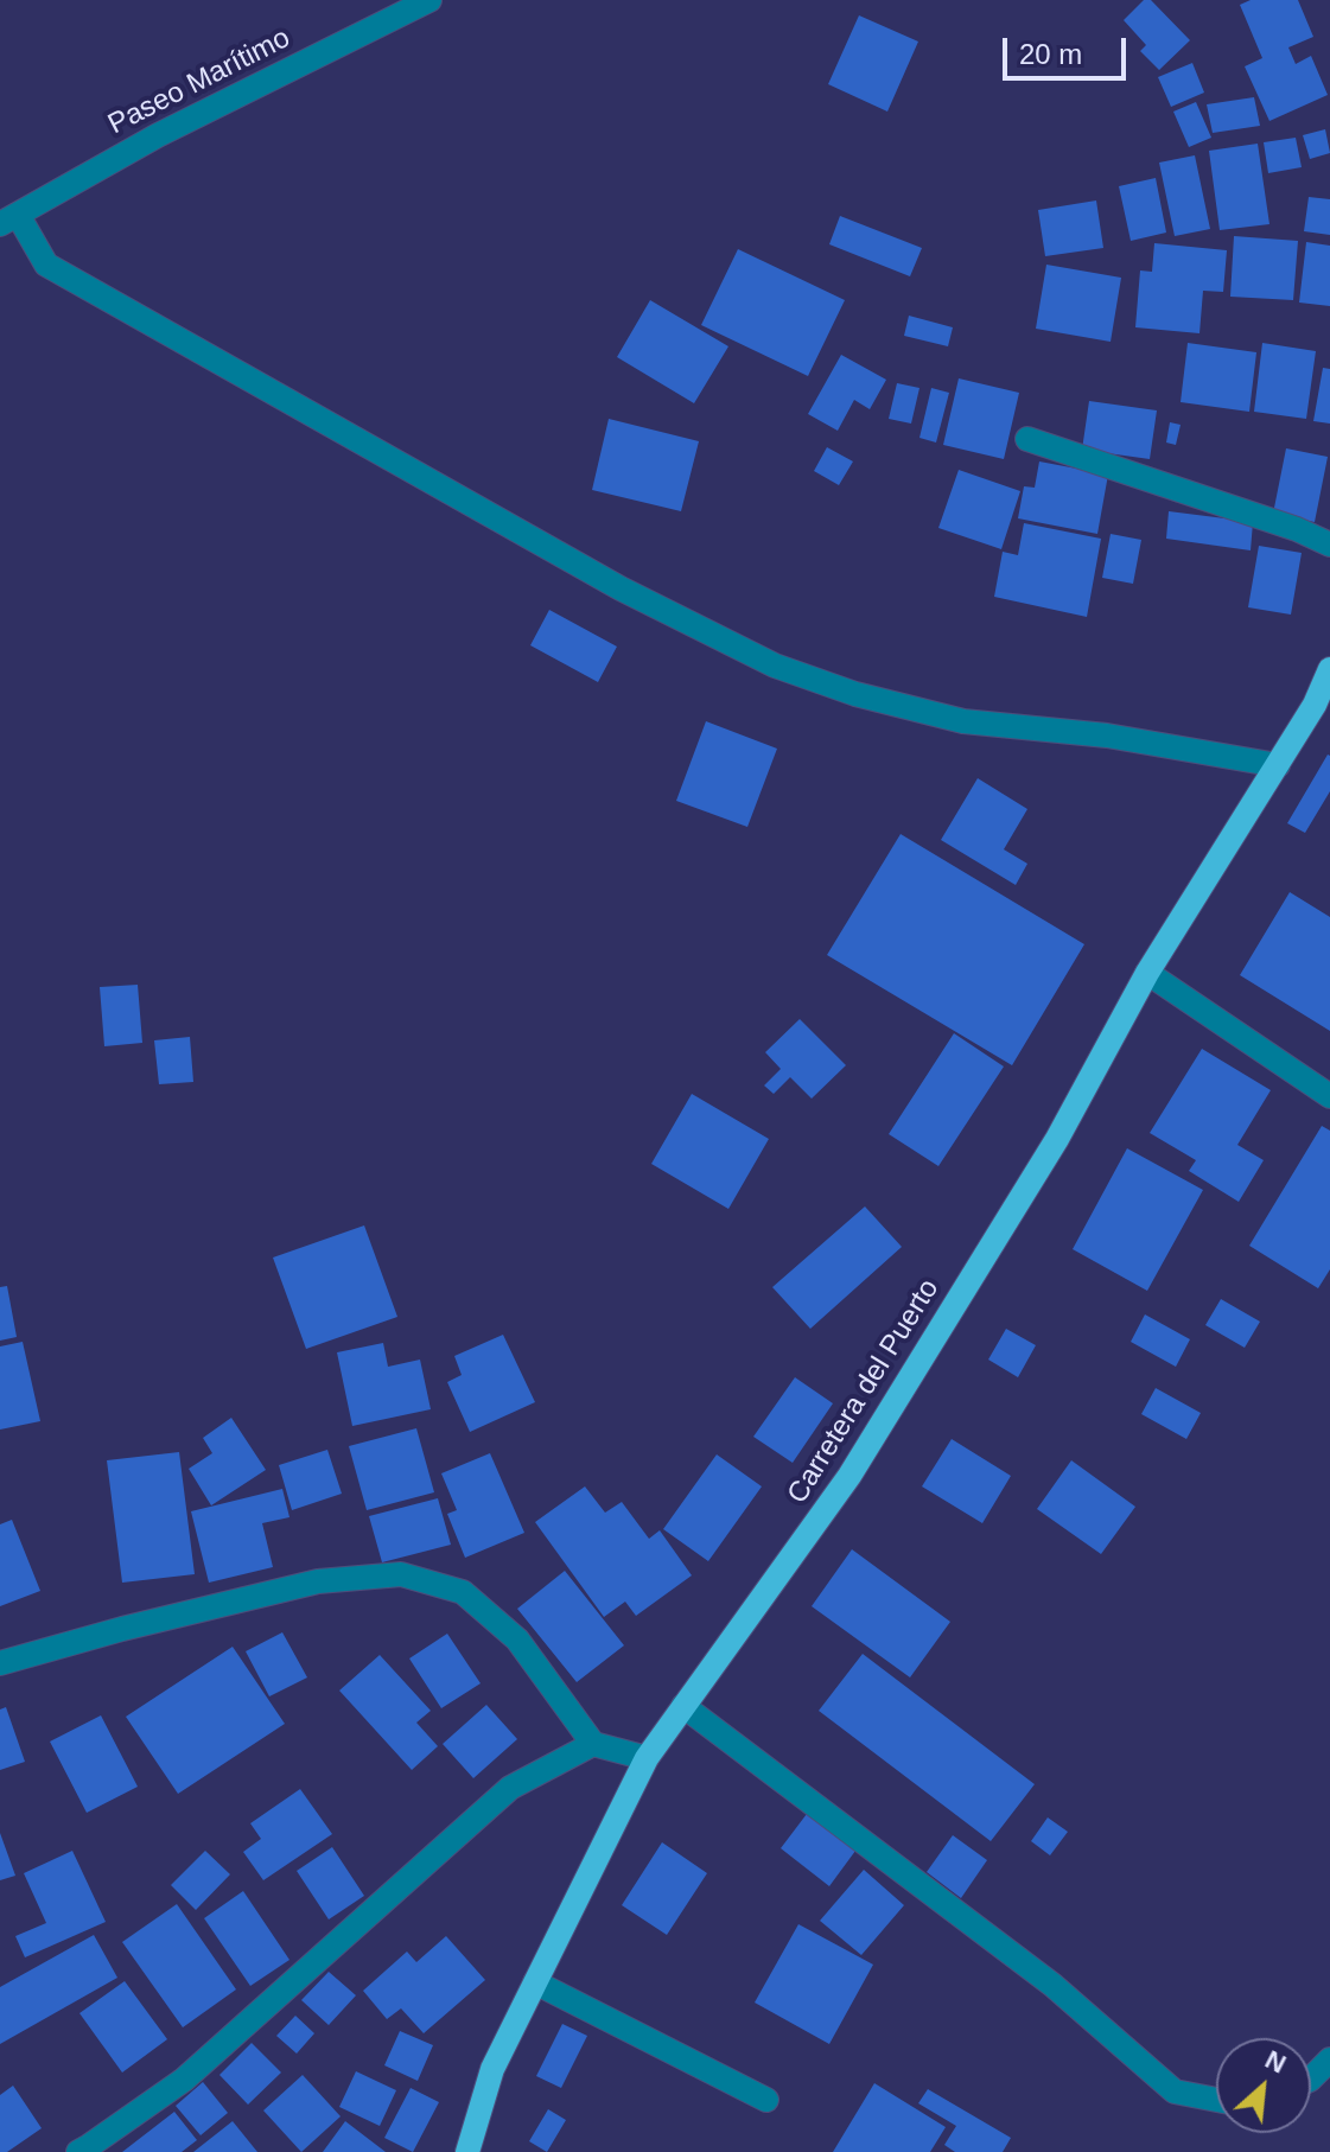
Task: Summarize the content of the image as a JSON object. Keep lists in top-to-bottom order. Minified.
{"streets":{"main road":["Carretera del Puerto"],"street":["Paseo Marítimo"]},"scale_bar":"20 m","north":"top right"}
